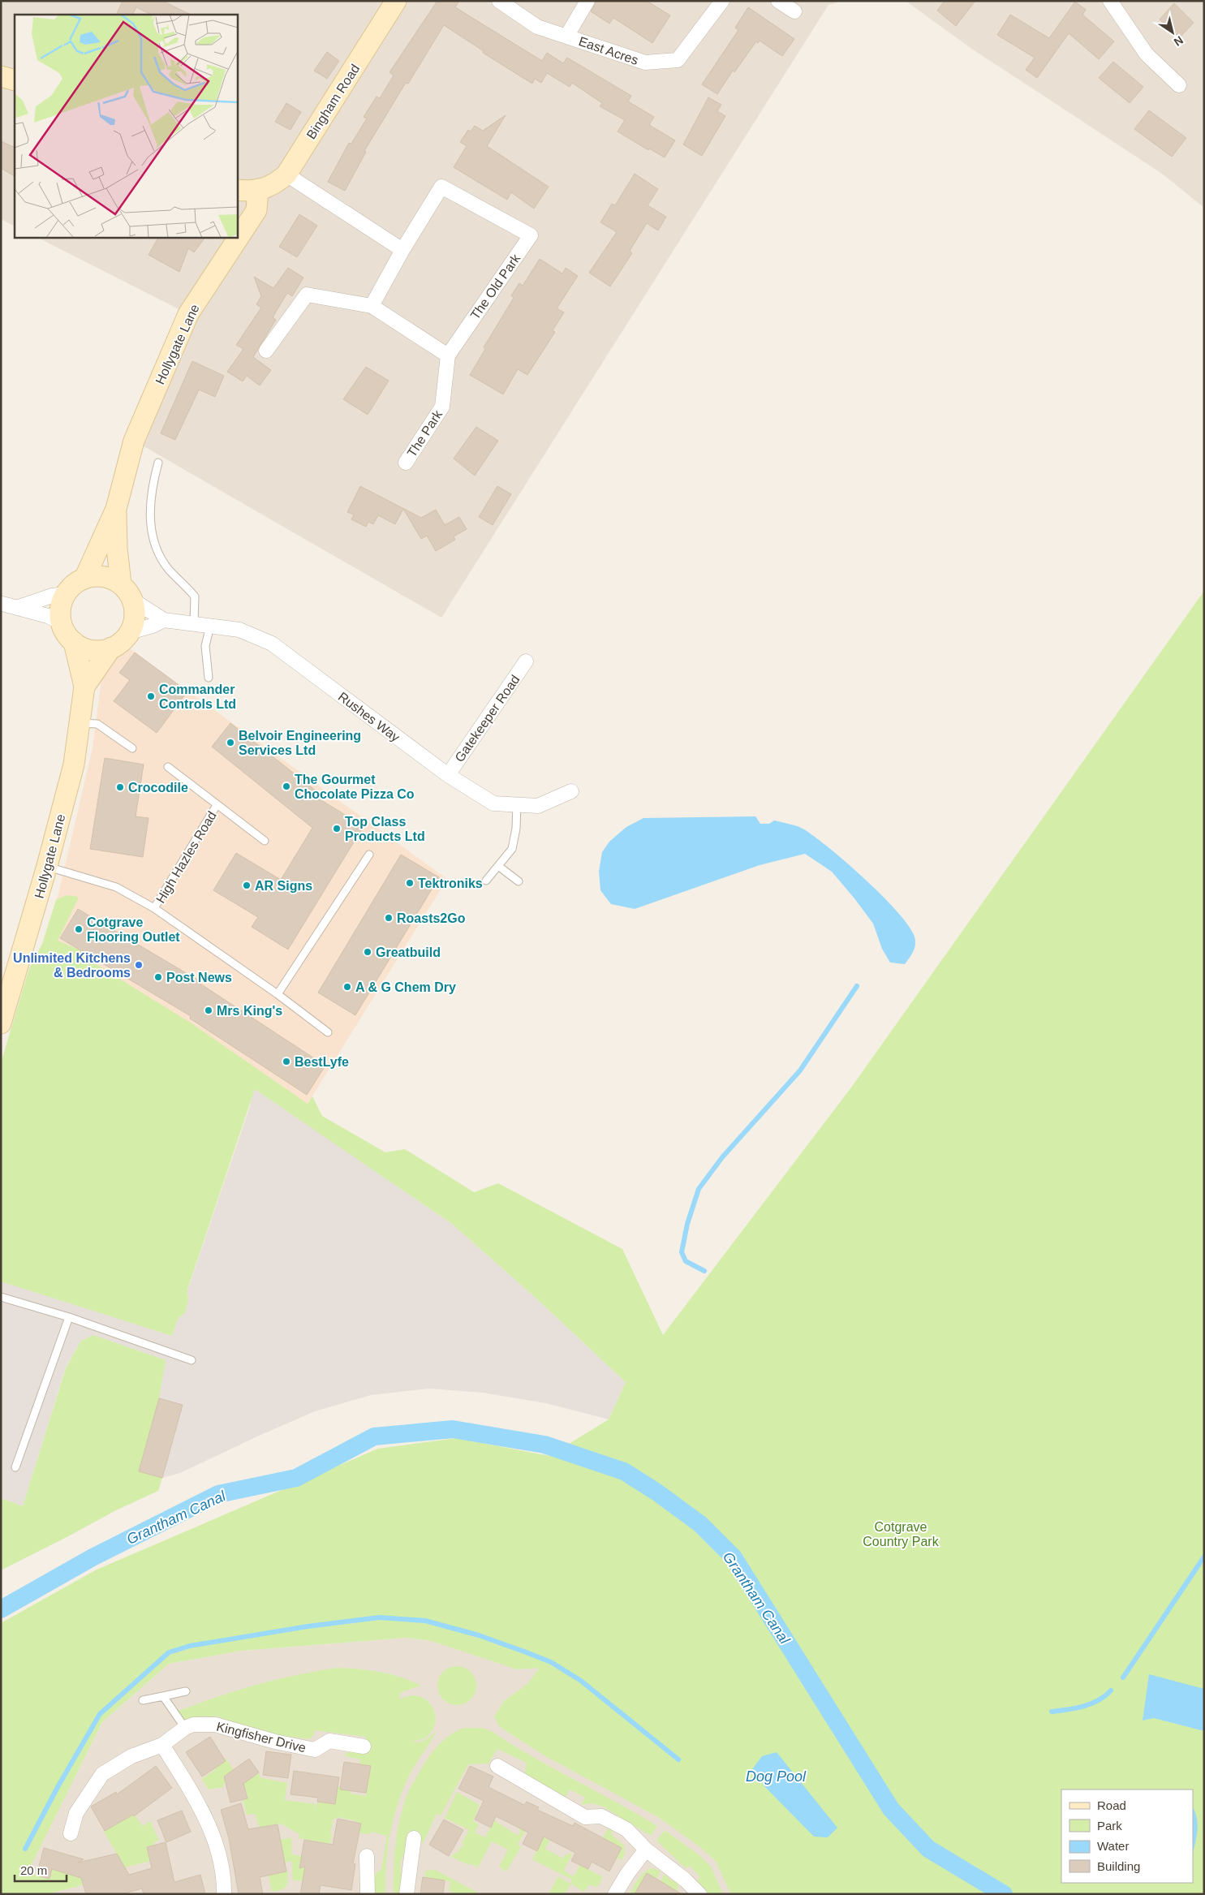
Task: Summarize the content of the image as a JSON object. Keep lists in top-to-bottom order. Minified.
{"streets":{"street":["East Acres","Bingham Road","The Old Park","Hollygate Lane","The Park","Rushes Way","Gatekeeper Road","Kingfisher Drive"],"lane":["High Hazles Road"]},"crossings":[["Bingham Road","Hollygate Lane"],["The Old Park","The Park"],["Hollygate Lane","High Hazles Road"],["Rushes Way","Gatekeeper Road"]],"water":["Grantham Canal","Dog Pool"],"parks":["Cotgrave Country Park"],"places":["Commander Controls Ltd","Belvoir Engineering Services Ltd","The Gourmet Chocolate Pizza Co","Crocodile","Top Class Products Ltd","Tektroniks","AR Signs","Roasts2Go","Cotgrave Flooring Outlet","Greatbuild","Unlimited Kitchens & Bedrooms","Post News","A & G Chem Dry","Mrs King's","BestLyfe"],"legend":["Road","Park","Water","Building"],"scale_bar":"20 m","north":"bottom right"}
